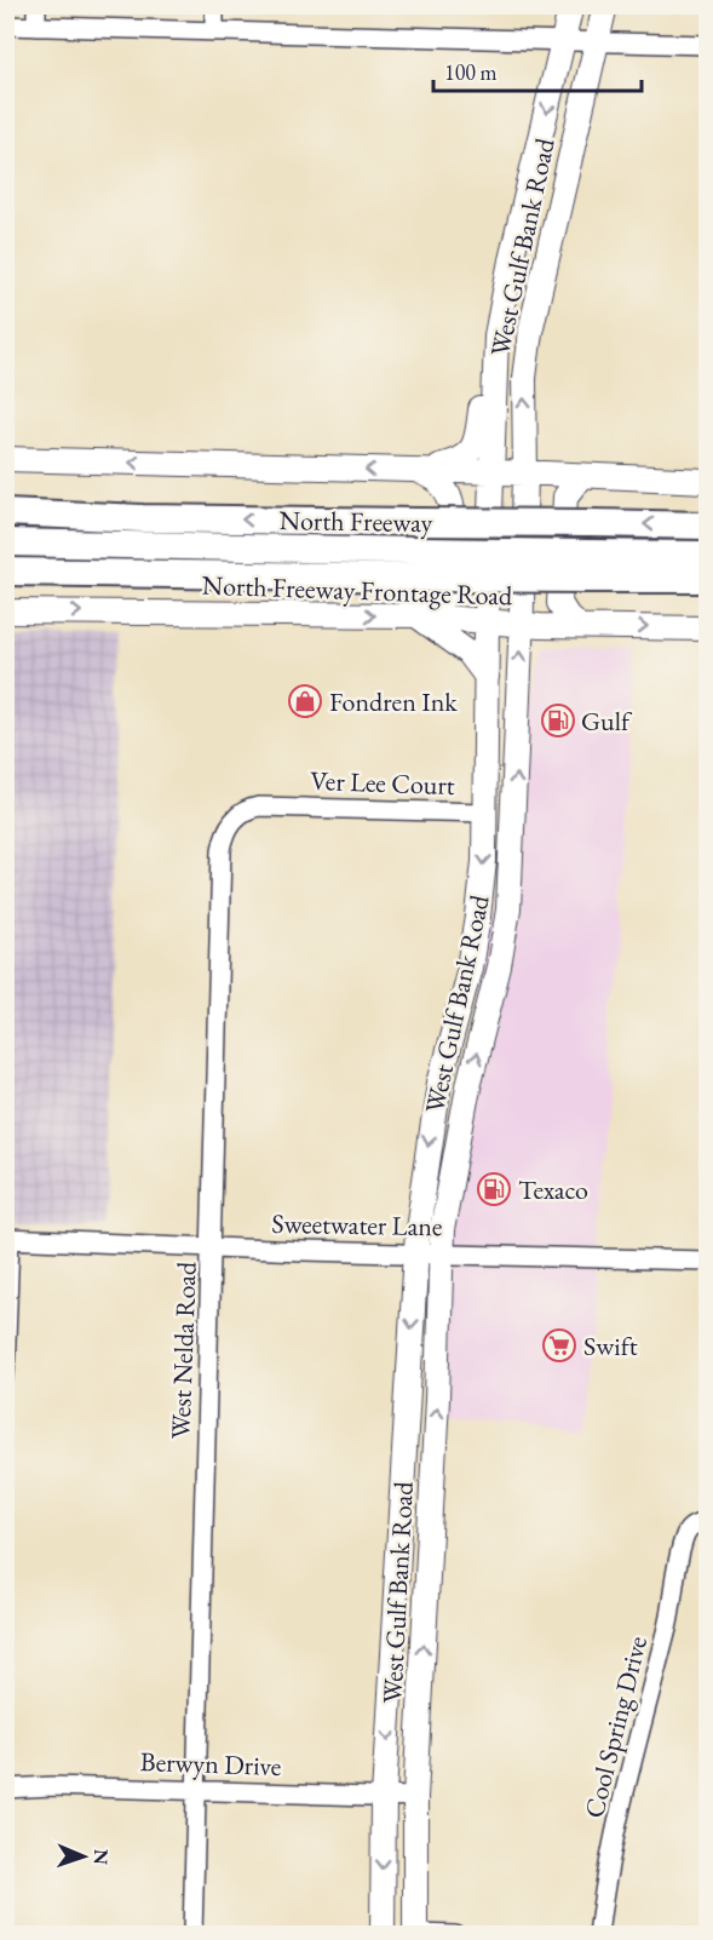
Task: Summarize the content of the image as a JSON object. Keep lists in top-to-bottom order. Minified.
{"streets":{"highway":["North Freeway"],"main road":["West Gulf Bank Road","North Freeway Frontage Road"],"street":["Ver Lee Court","Sweetwater Lane","West Nelda Road","Cool Spring Drive","Berwyn Drive"]},"crossings":[["West Gulf Bank Road","North Freeway Frontage Road"],["West Gulf Bank Road","Ver Lee Court"],["West Gulf Bank Road","Sweetwater Lane"],["West Gulf Bank Road","Berwyn Drive"],["Ver Lee Court","West Nelda Road"],["Sweetwater Lane","West Nelda Road"],["West Nelda Road","Berwyn Drive"]],"places":{"shop":["Fondren Ink"],"fuel station":["Gulf","Texaco"],"supermarket":["Swift"]},"scale_bar":"100 m","north":"right"}
